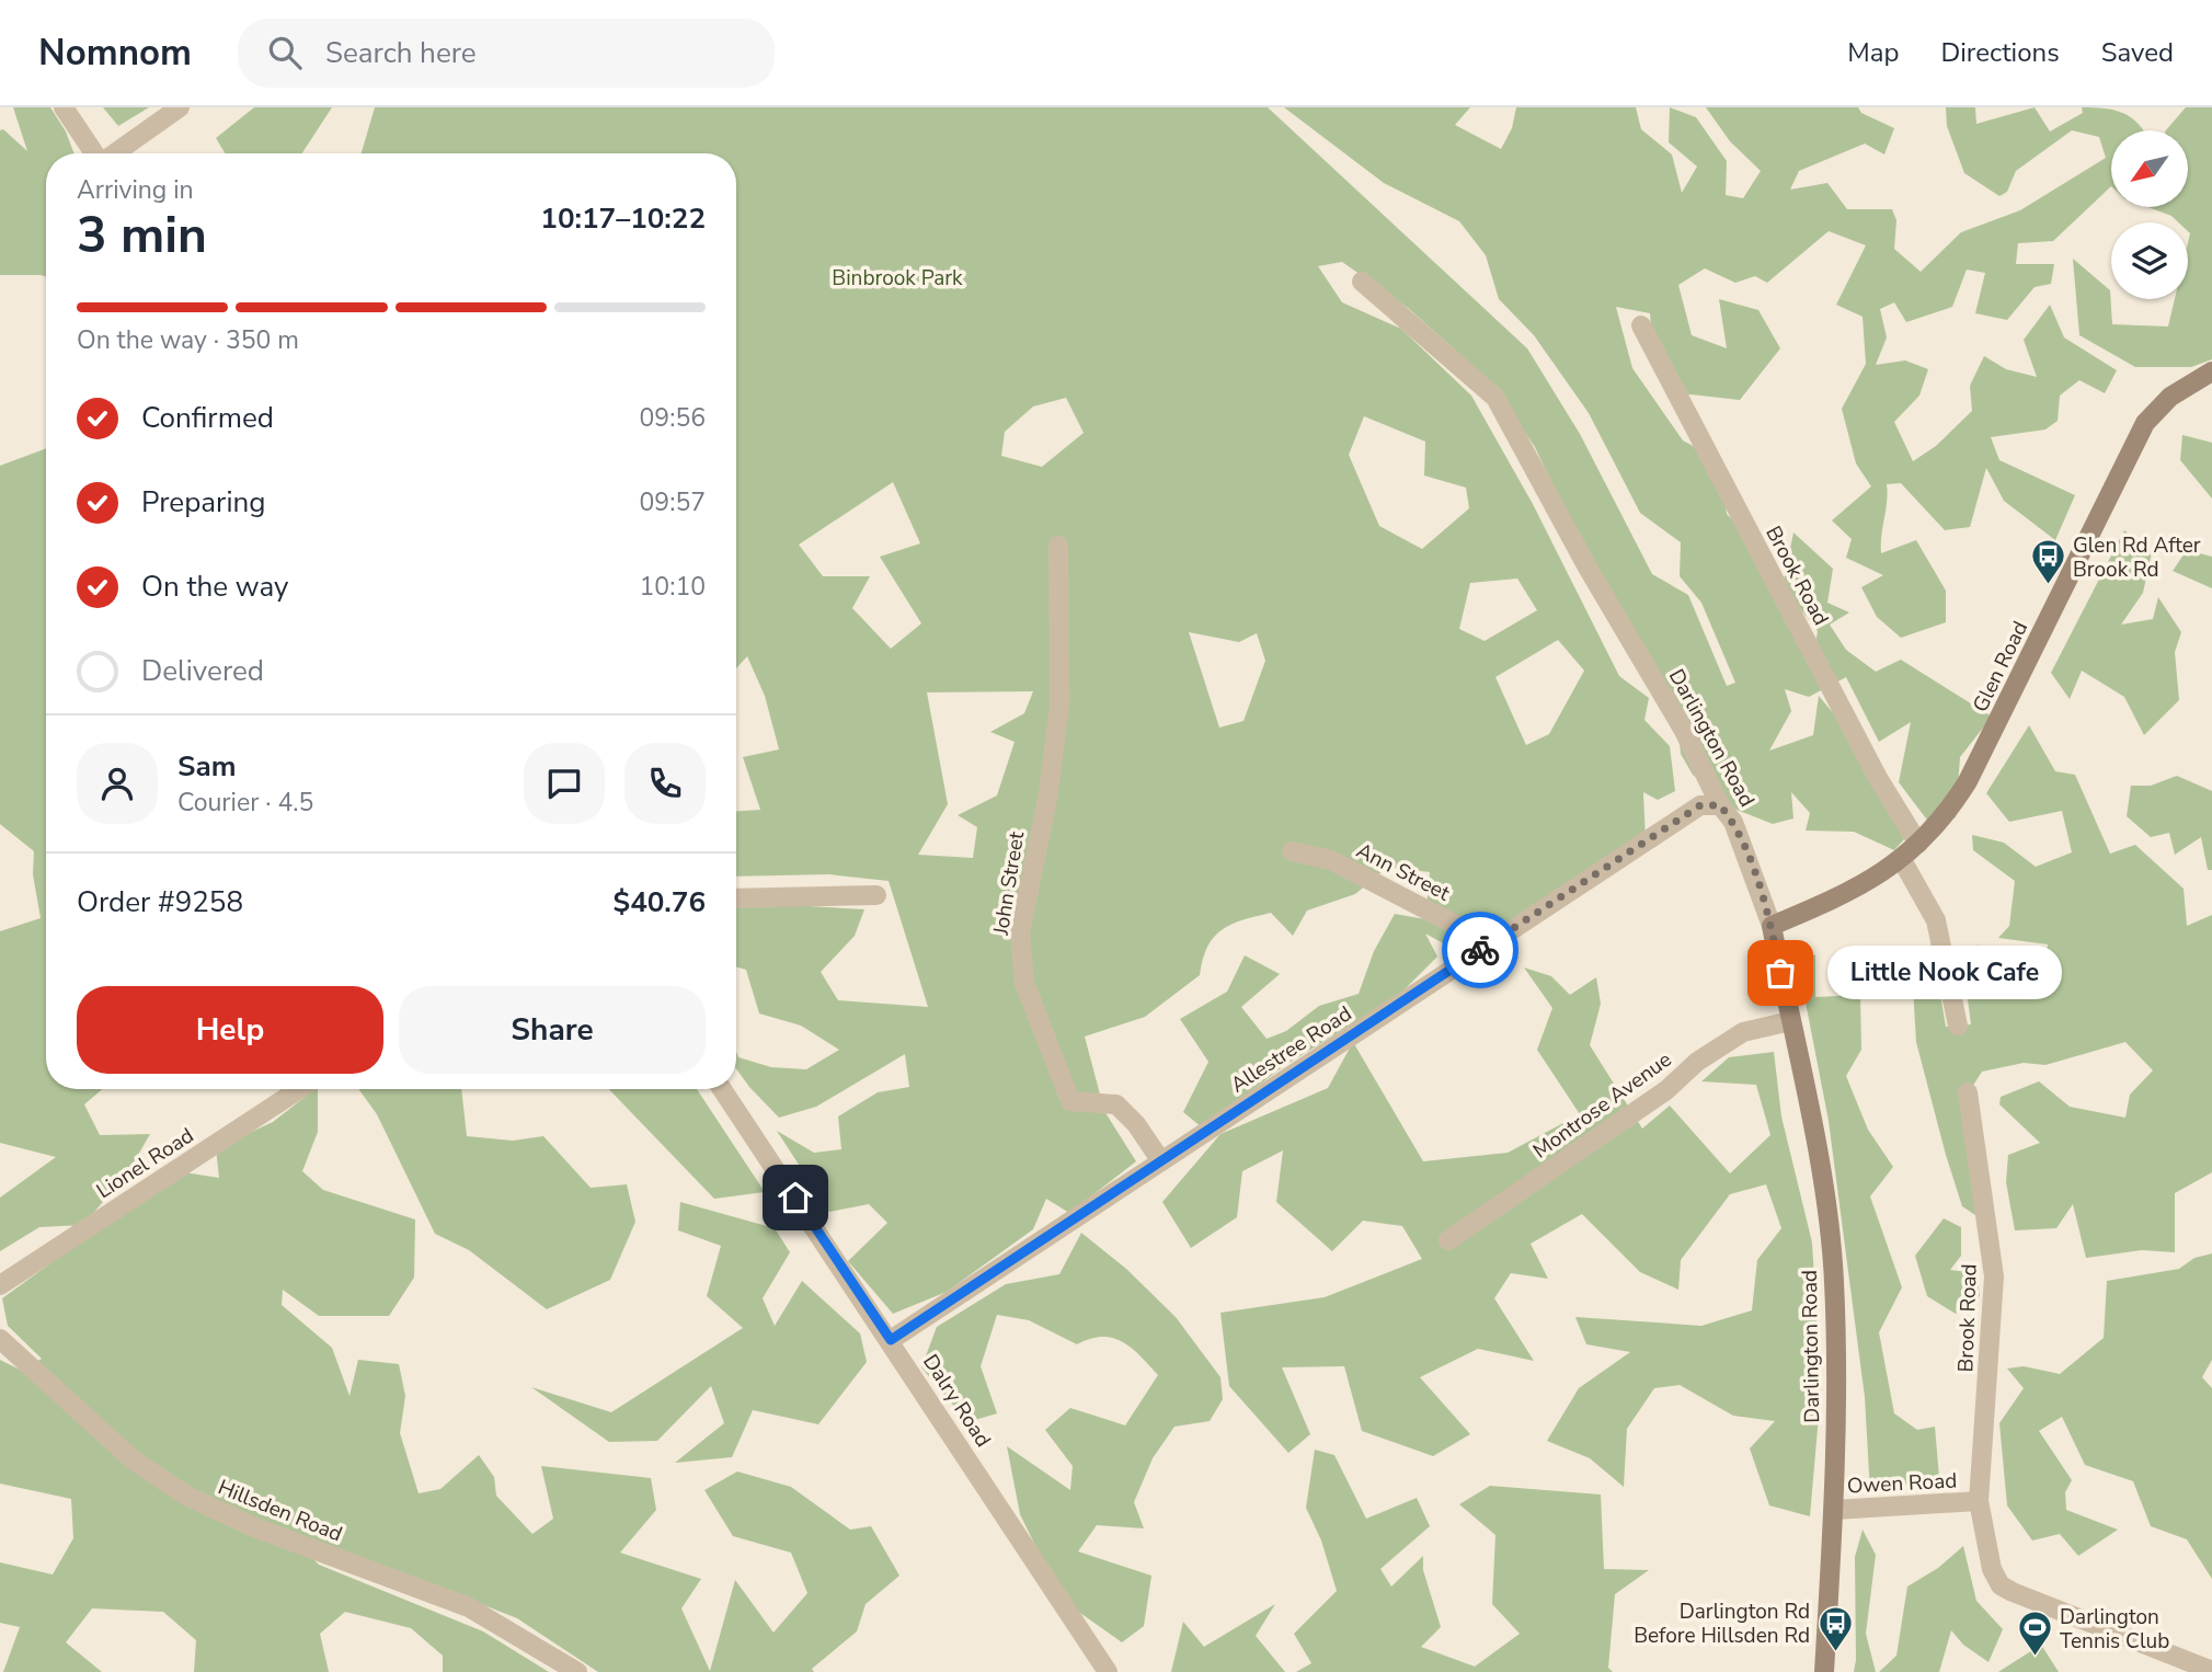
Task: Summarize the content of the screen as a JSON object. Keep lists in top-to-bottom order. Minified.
{"streets":{"street":["Brook Road","Glen Road","Darlington Road","Ann Street","John Street","Allestree Road","Montrose Avenue","Lionel Road","Dalry Road","Owen Road","Hillsden Road"]},"crossings":[["Brook Road","Glen Road"],["Brook Road","Owen Road"],["Glen Road","Darlington Road"],["Darlington Road","Allestree Road"],["Darlington Road","Montrose Avenue"],["Darlington Road","Owen Road"],["Ann Street","Allestree Road"],["John Street","Allestree Road"],["Allestree Road","Dalry Road"]],"parks":["Binbrook Park"],"places":{"bus stop":["Glen Rd After Brook Rd","Darlington Rd Before Hillsden Rd"],"other":["Little Nook Cafe"],"sports":["Darlington Tennis Club"]},"north":"bottom left","page":{"header":"Nomnom","search":"Search here","nav":["Map","Directions","Saved"],"heading":["3 min","Arriving in","10:17–10:22"],"panel":["Sam","Courier · 4.5","Order #9258","$40.76"],"bar":"On the way · 350 m","list":[["Confirmed","09:56"],["Preparing","09:57"],["On the way","10:10"],"Delivered"],"bubble":"Little Nook Cafe","buttons":["Help","Share"]}}
